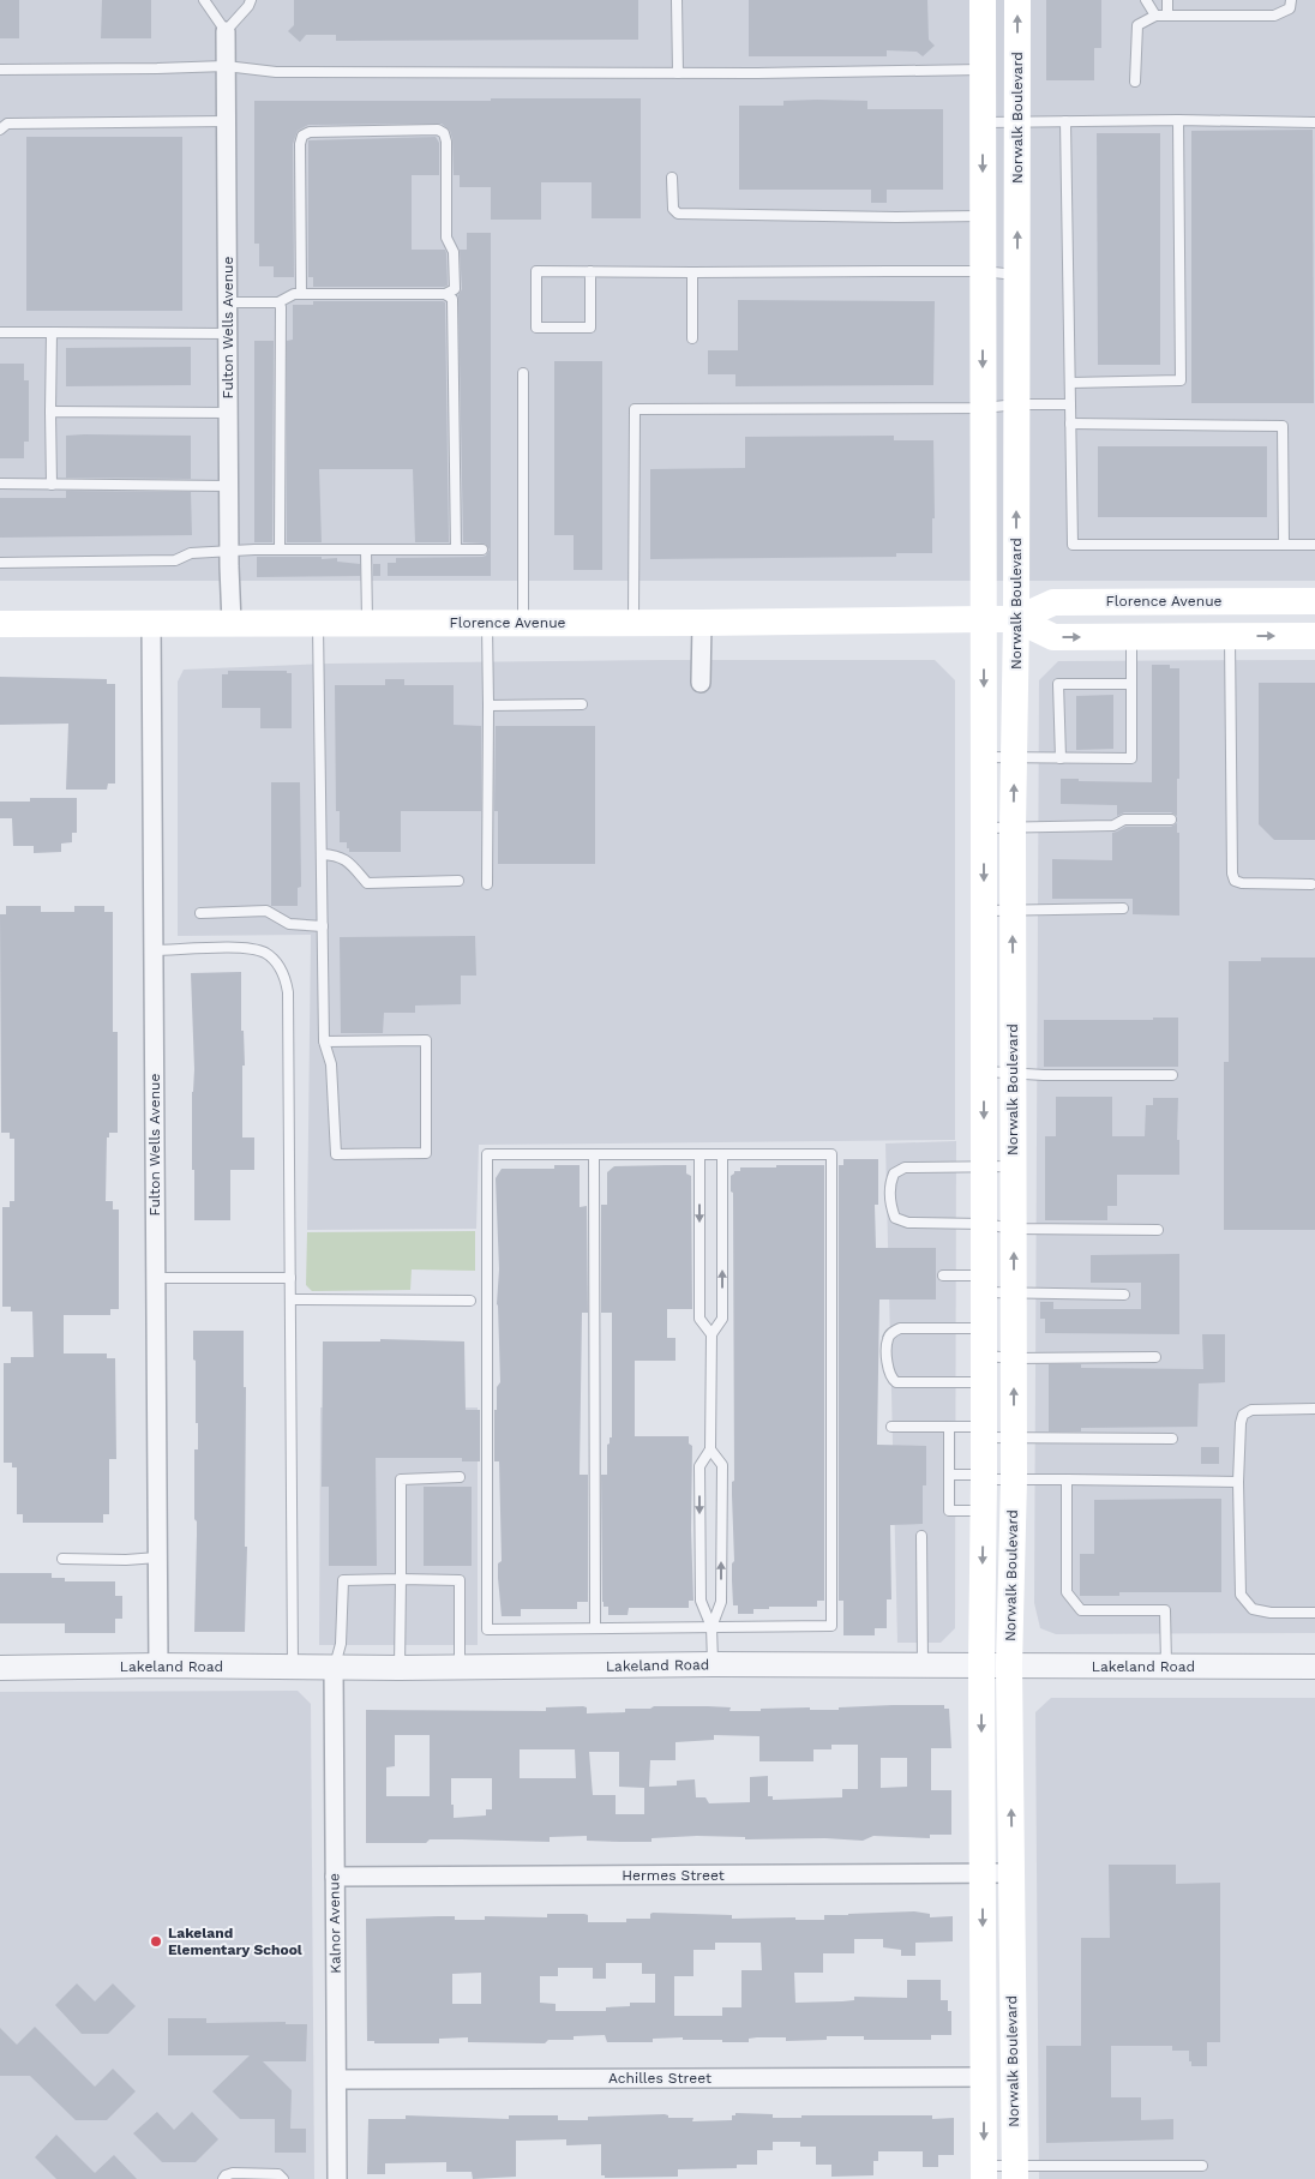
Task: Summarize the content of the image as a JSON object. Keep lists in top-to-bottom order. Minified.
{"streets":{"main road":["Norwalk Boulevard","Florence Avenue"],"street":["Fulton Wells Avenue","Lakeland Road","Hermes Street","Kalnor Avenue","Achilles Street"]},"crossings":[["Norwalk Boulevard","Florence Avenue"],["Norwalk Boulevard","Lakeland Road"],["Norwalk Boulevard","Hermes Street"],["Norwalk Boulevard","Achilles Street"],["Fulton Wells Avenue","Florence Avenue"],["Fulton Wells Avenue","Lakeland Road"],["Lakeland Road","Kalnor Avenue"],["Hermes Street","Kalnor Avenue"],["Kalnor Avenue","Achilles Street"]],"places":["Lakeland Elementary School"]}
